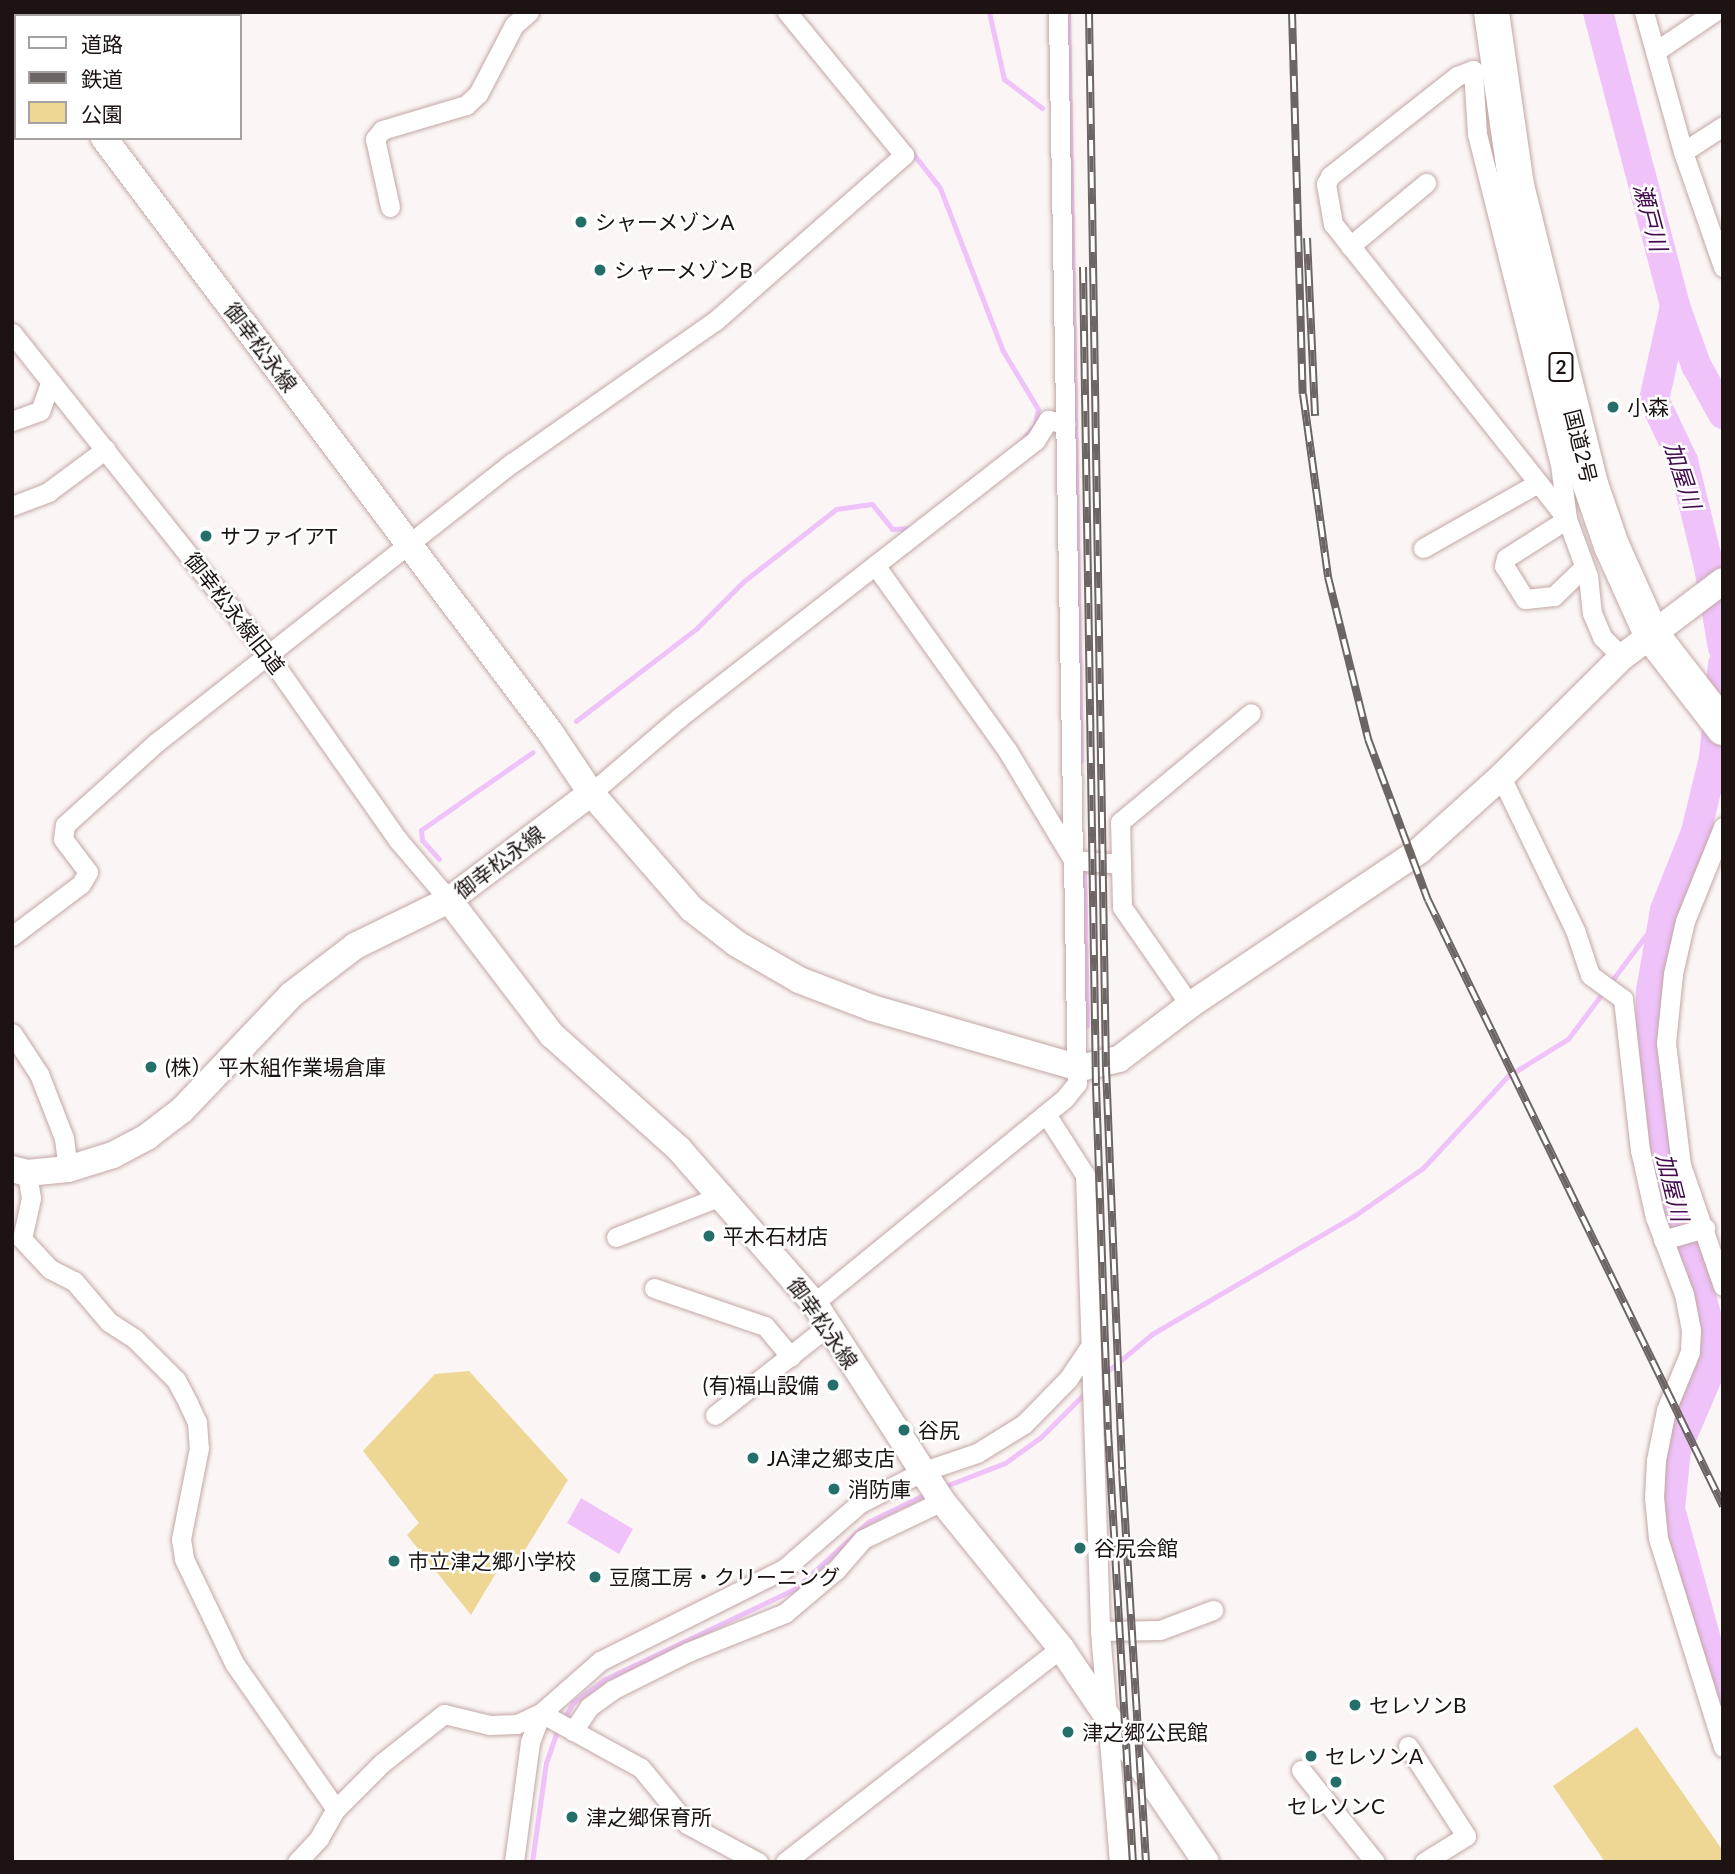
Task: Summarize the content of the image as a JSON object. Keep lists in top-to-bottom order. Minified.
{"streets":{"highway":["2","国道2号"],"main road":["御幸松永線"],"street":["御幸松永線旧道"]},"crossings":[["御幸松永線","御幸松永線旧道"]],"water":["瀬戸川","加屋川"],"places":["シャーメゾンA","シャーメゾンB","小森","サファイアT","(株） 平木組作業場倉庫","平木石材店","(有)福山設備","谷尻","JA津之郷支店","消防庫","谷尻会館","市立津之郷小学校","豆腐工房・クリーニング","セレソンB","津之郷公民館","セレソンA","セレソンC","津之郷保育所"],"legend":["道路","鉄道","公園"]}
